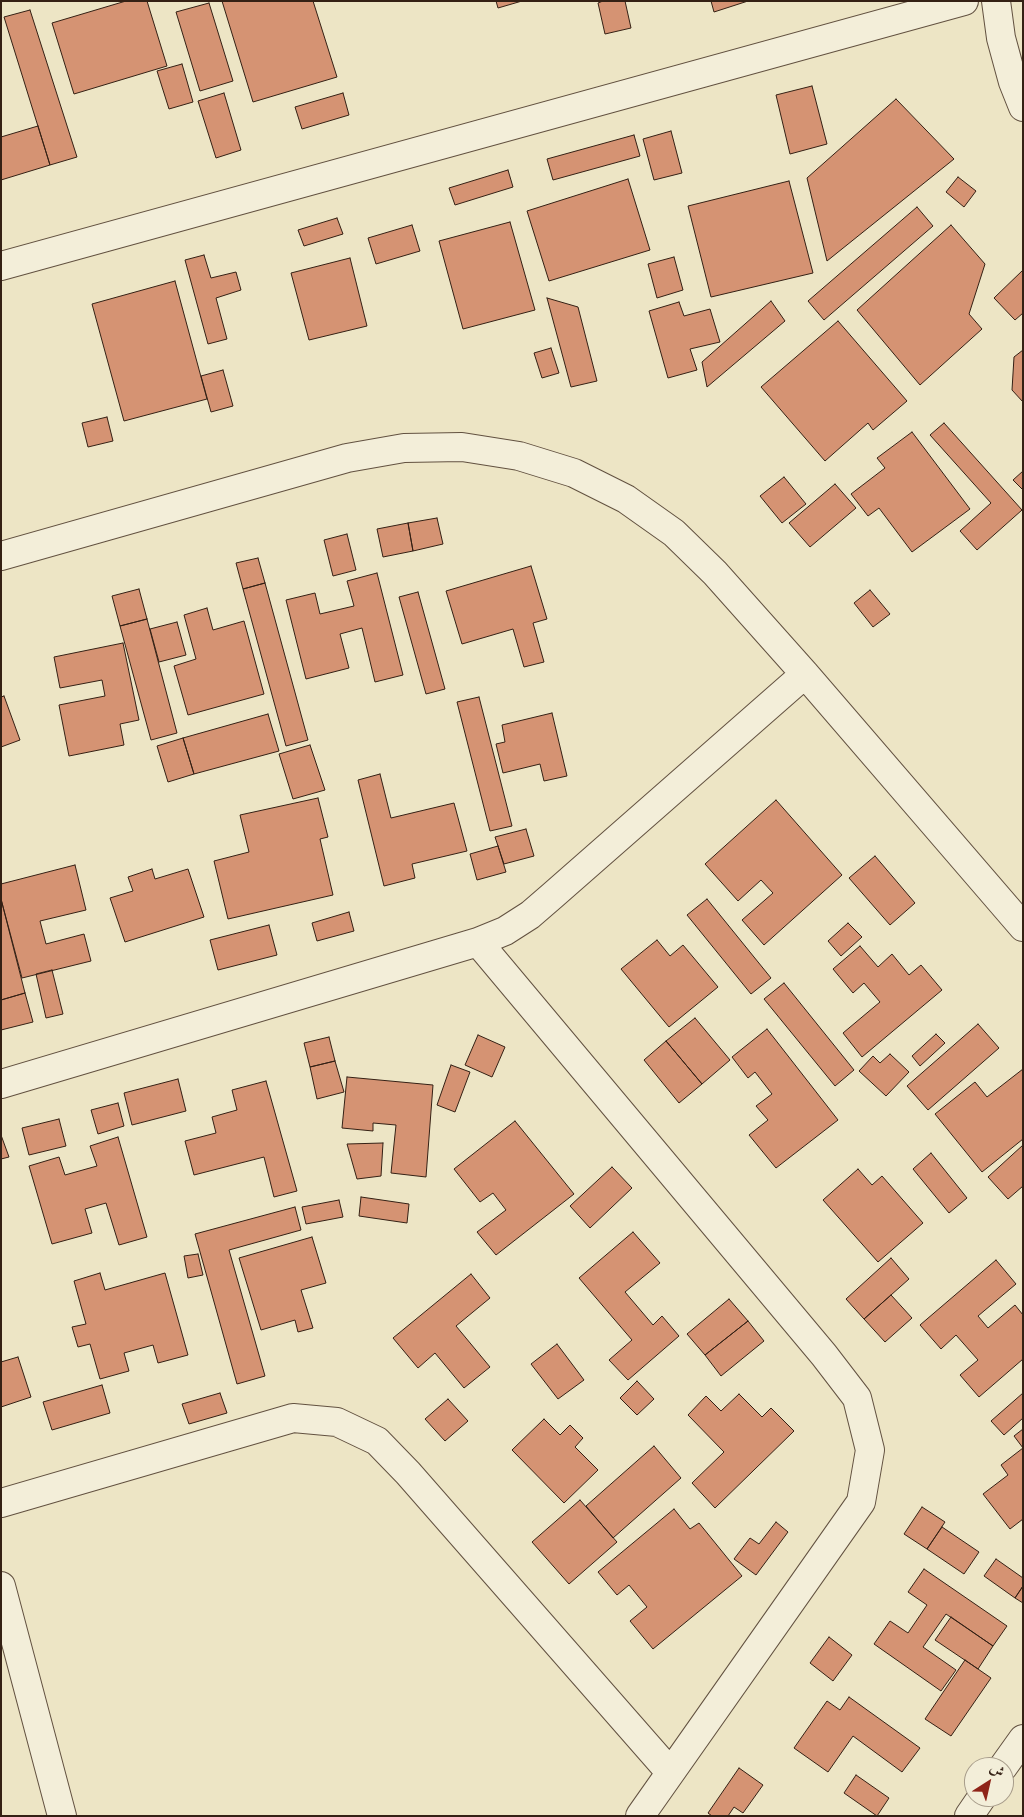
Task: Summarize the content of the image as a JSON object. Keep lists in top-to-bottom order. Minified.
{"north":"top right"}
